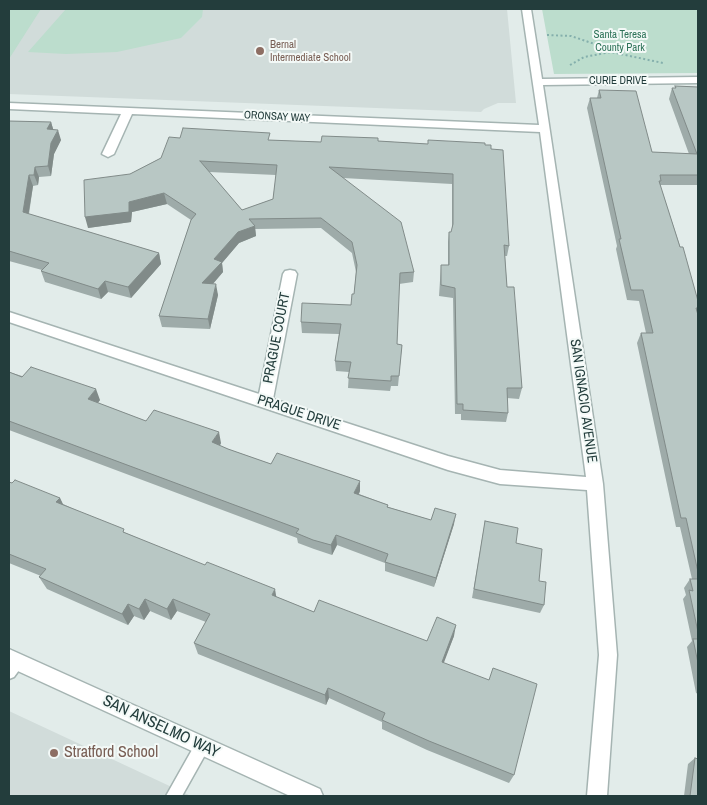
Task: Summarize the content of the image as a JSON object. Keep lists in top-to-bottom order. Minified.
{"streets":{"street":["CURIE DRIVE","ORONSAY WAY","PRAGUE COURT","SAN IGNACIO AVENUE","PRAGUE DRIVE","SAN ANSELMO WAY"]},"crossings":[["CURIE DRIVE","SAN IGNACIO AVENUE"],["ORONSAY WAY","SAN IGNACIO AVENUE"],["PRAGUE COURT","PRAGUE DRIVE"],["SAN IGNACIO AVENUE","PRAGUE DRIVE"]],"parks":["Santa Teresa County Park"],"places":["Bernal Intermediate School","Stratford School"]}
